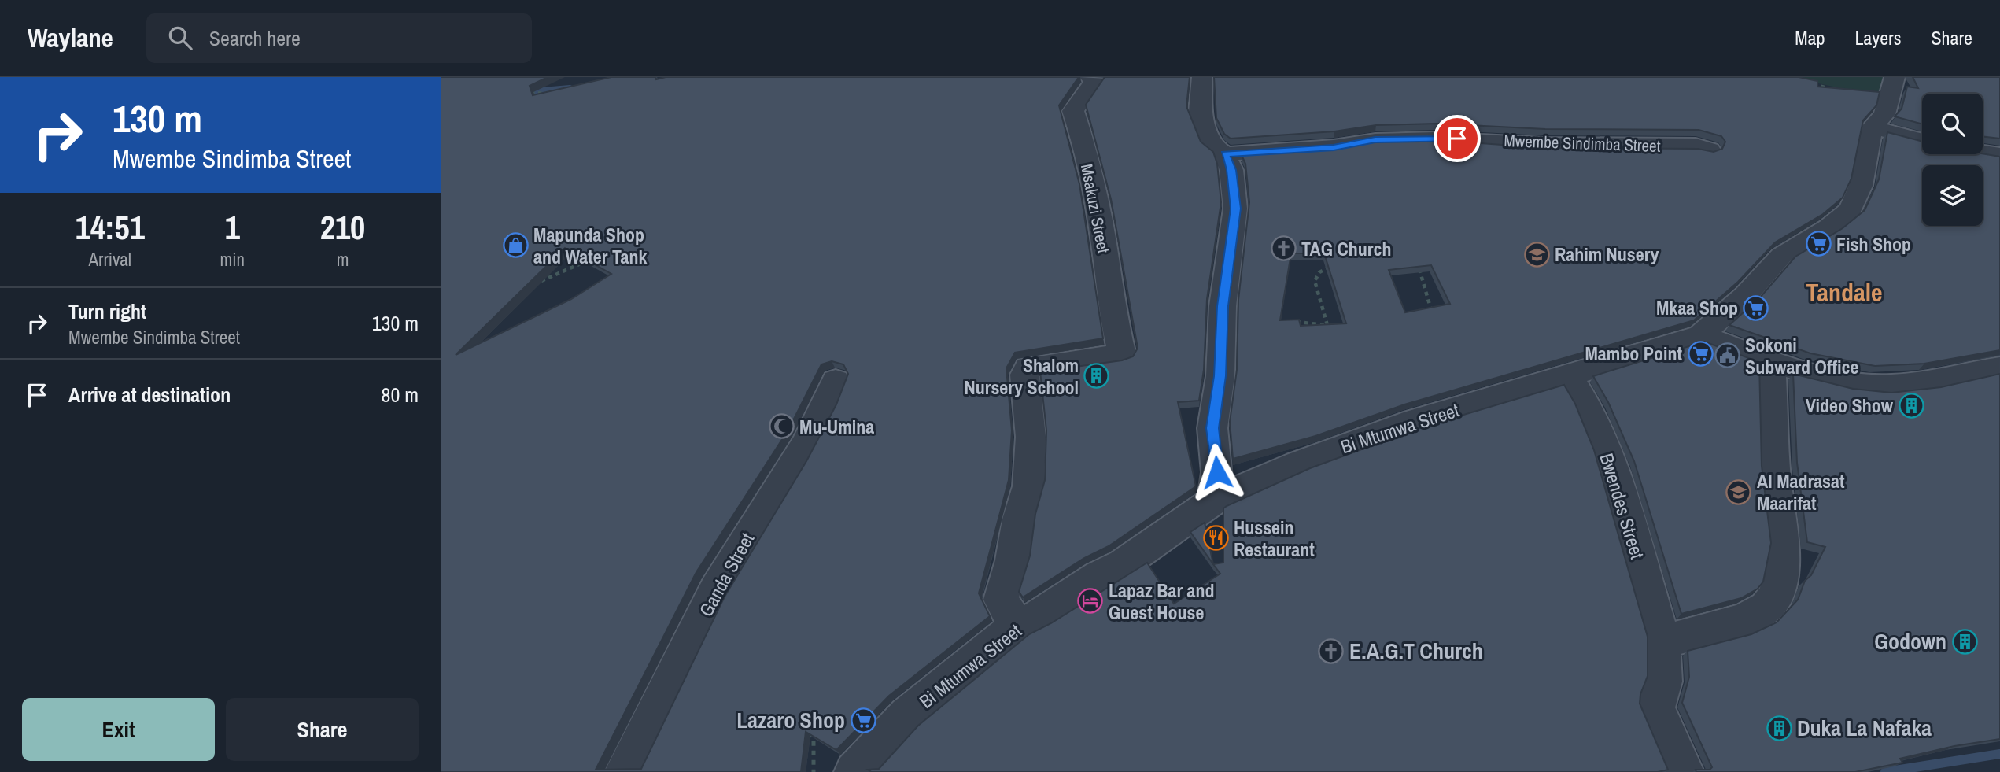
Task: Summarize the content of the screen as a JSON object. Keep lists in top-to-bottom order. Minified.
{"streets":{"street":["Mwembe Sindimba Street","Msakuzi Street","Bi Mtumwa Street","Bwendes Street","Ganda Street"]},"crossings":[["Msakuzi Street","Bi Mtumwa Street"],["Bi Mtumwa Street","Bwendes Street"]],"districts":["Tandale"],"places":{"supermarket":["Fish Shop","Mkaa Shop","Mambo Point","Lazaro Shop"],"shop":["Mapunda Shop and Water Tank"],"church":["TAG Church","E.A.G.T Church"],"school or university":["Rahim Nusery","Al Madrasat Maarifat"],"public building":["Sokoni Subward Office"],"building":["Shalom Nursery School","Video Show","Godown","Duka La Nafaka"],"mosque":["Mu-Umina"],"restaurant":["Hussein Restaurant"],"hotel":["Lapaz Bar and Guest House"]},"page":{"header":"Waylane","search":"Search here","nav":["Map","Layers","Share"],"turn":["130 m","Mwembe Sindimba Street"],"eta":["14:51","Arrival","1","min","210","m"],"list":[{"name":"Turn right","note":"Mwembe Sindimba Street","value":"130 m"},{"name":"Arrive at destination","value":"80 m"}],"buttons":["Exit","Share"]}}
